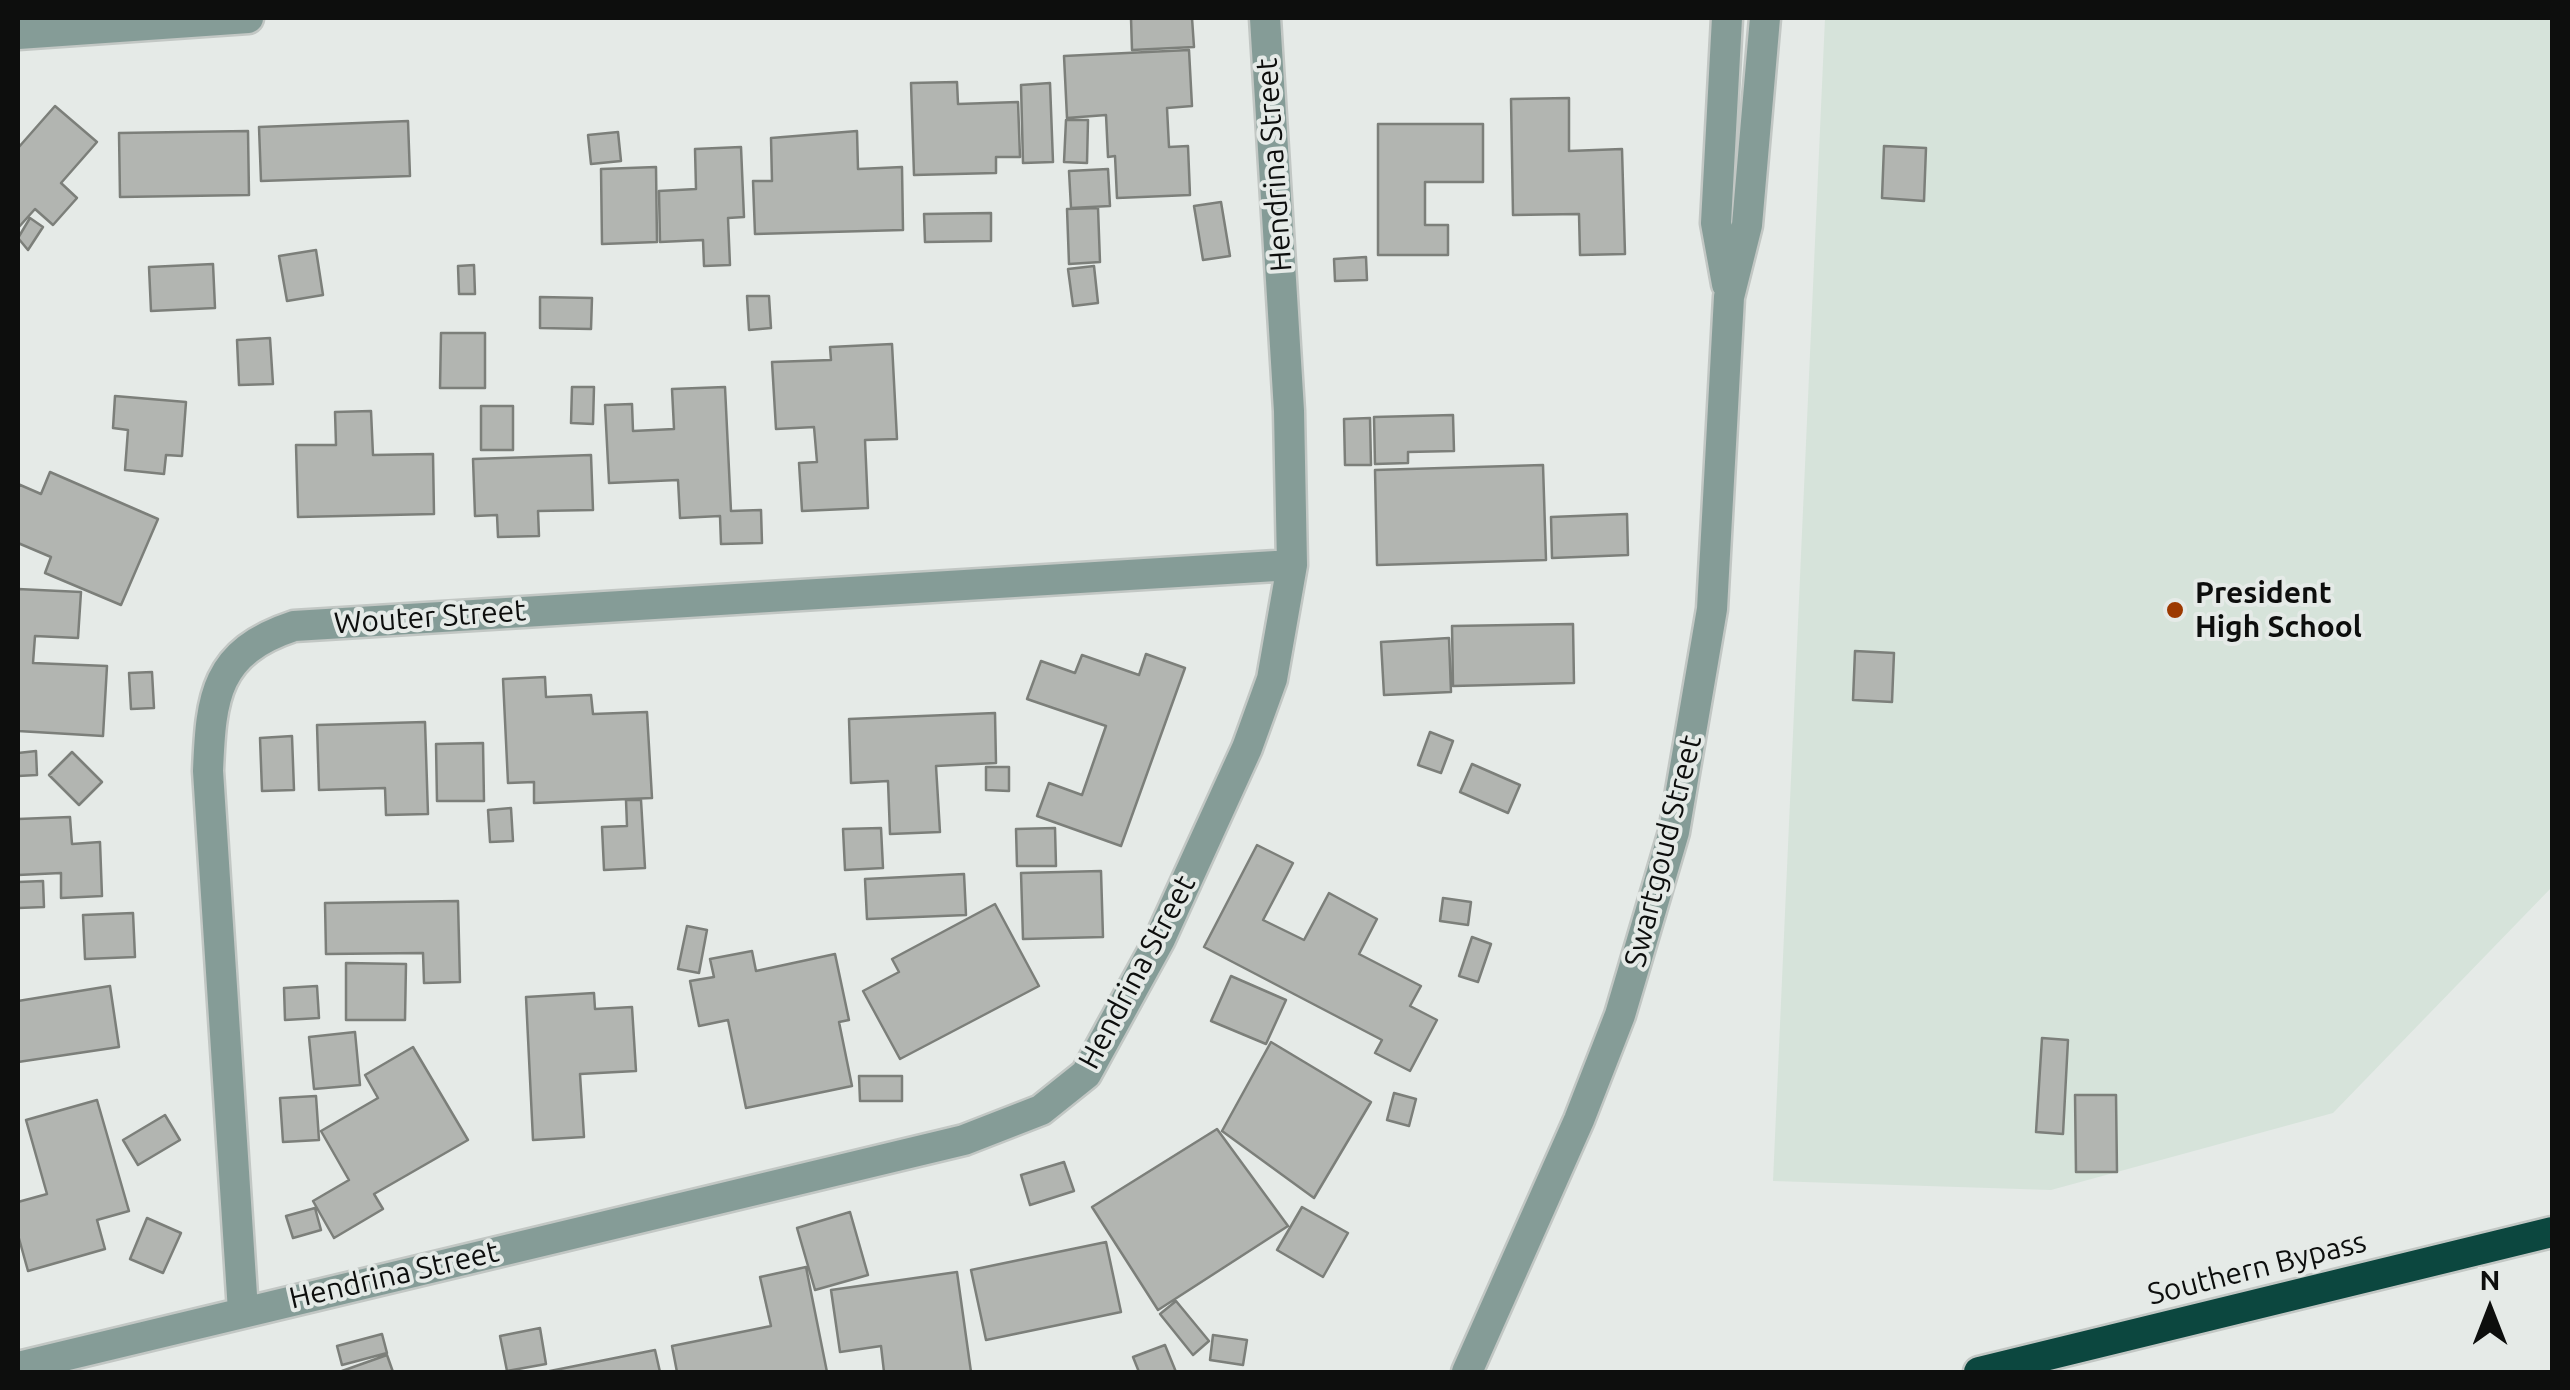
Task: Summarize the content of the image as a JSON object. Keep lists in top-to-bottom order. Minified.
{"streets":{"highway":["Southern Bypass"],"street":["Hendrina Street","Wouter Street","Swartgoud Street"]},"crossings":[["Hendrina Street","Wouter Street"]],"places":["President High School"],"north":"top"}
